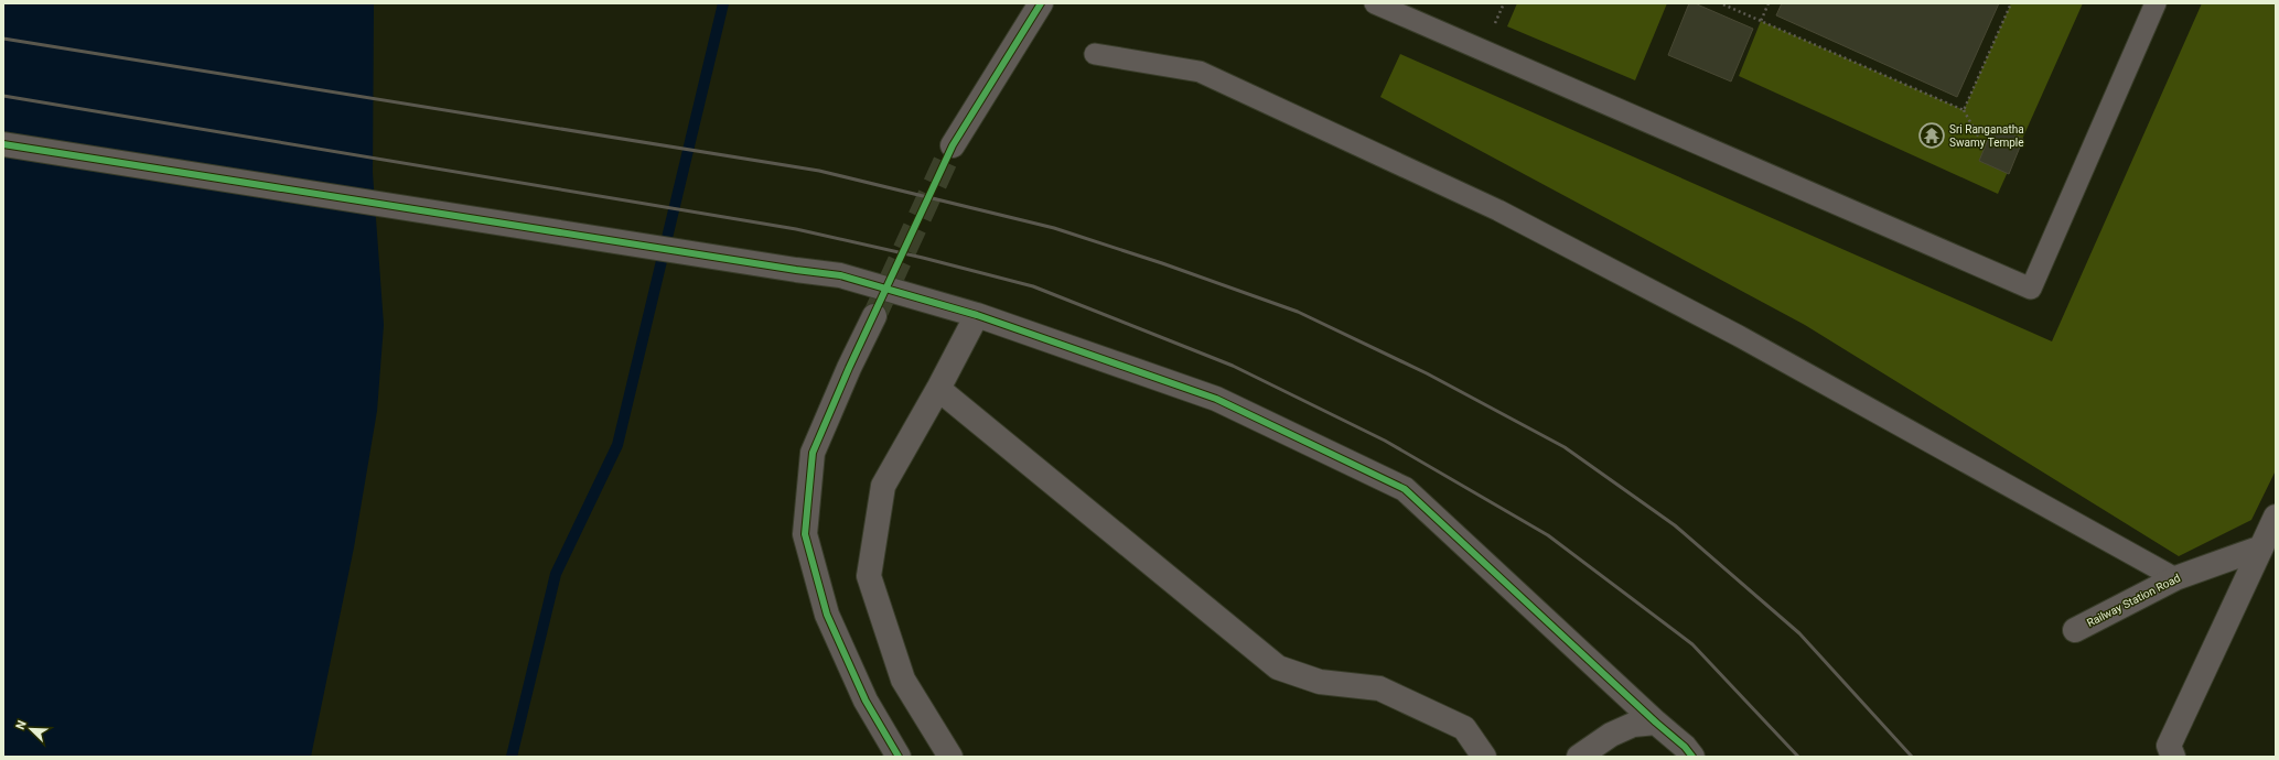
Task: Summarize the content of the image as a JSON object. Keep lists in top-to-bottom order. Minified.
{"streets":{"street":["Railway Station Road"]},"places":{"temple":["Sri Ranganatha Swamy Temple"]},"north":"top left"}
